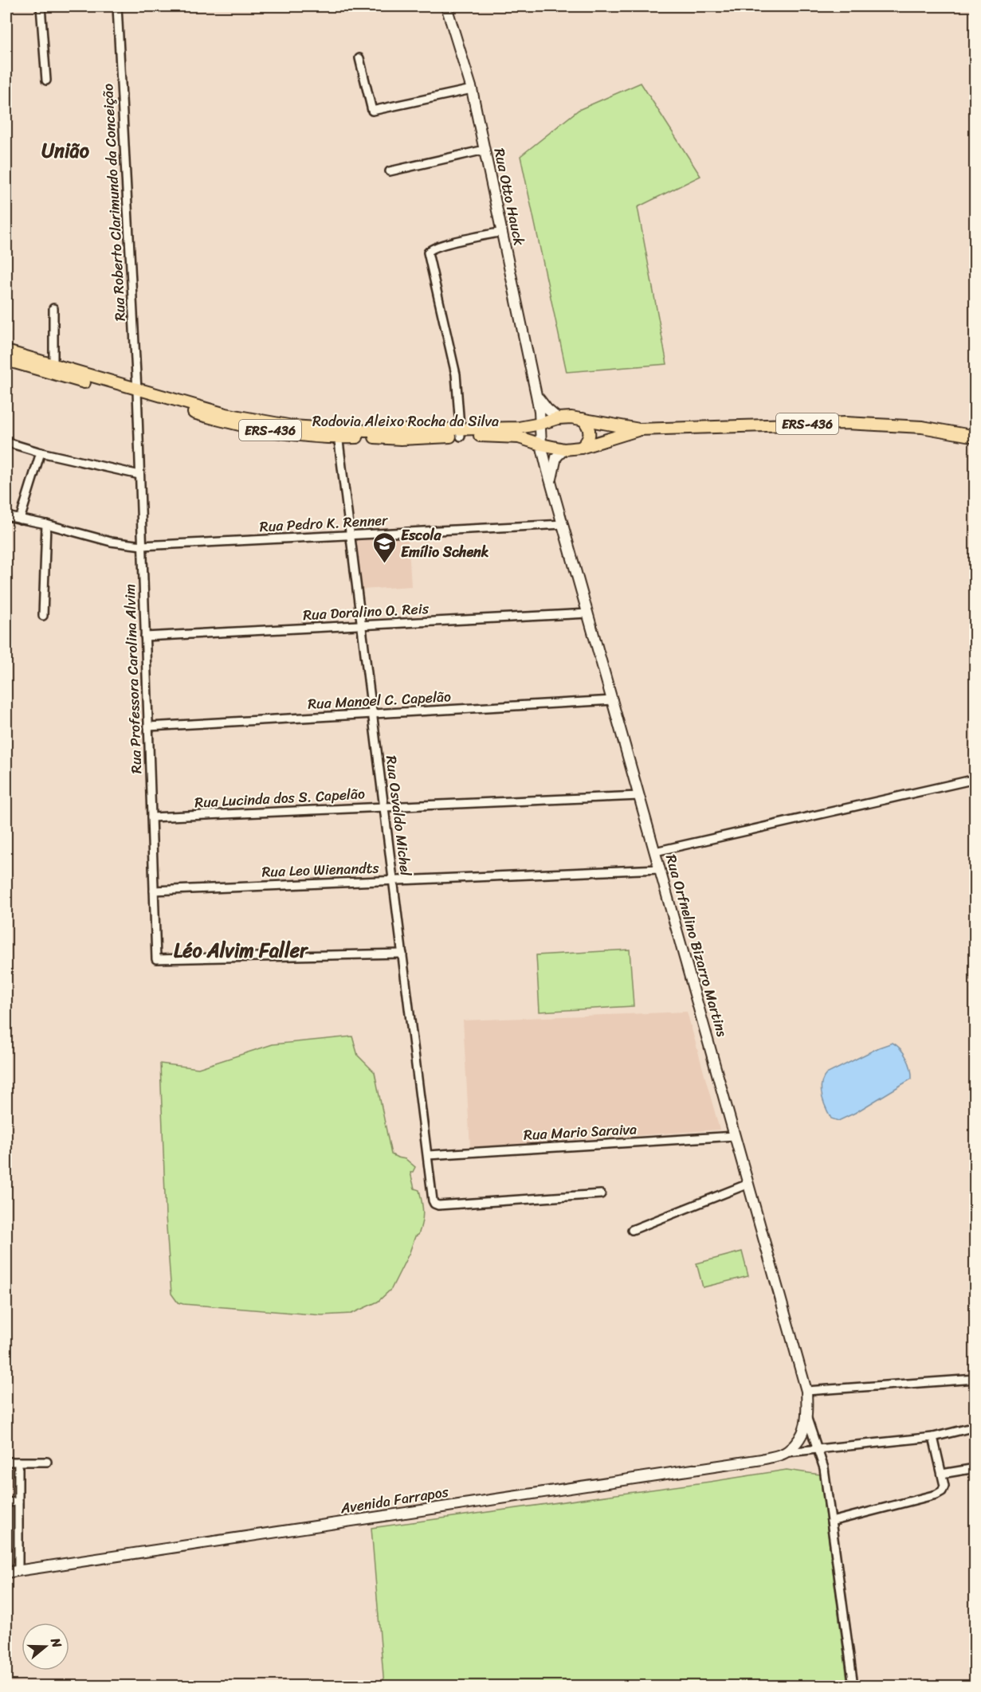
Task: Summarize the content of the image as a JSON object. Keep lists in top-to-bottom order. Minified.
{"streets":{"main road":["Rodovia Aleixo Rocha da Silva","ERS-436"],"street":["Rua Otto Hauck","Rua Roberto Clarimundo da Conceição","Rua Pedro K. Renner","Rua Doralino O. Reis","Rua Professora Carolina Alvim","Rua Manoel C. Capelão","Rua Lucinda dos S. Capelão","Rua Osvaldo Michel","Rua Leo Wienandts","Rua Orfnelino Bizarro Martins","Rua Mario Saraiva","Avenida Farrapos"]},"crossings":[["Rua Otto Hauck","Rua Orfnelino Bizarro Martins"],["Rua Roberto Clarimundo da Conceição","Rodovia Aleixo Rocha da Silva"],["Rua Roberto Clarimundo da Conceição","Rua Professora Carolina Alvim"],["Rodovia Aleixo Rocha da Silva","Rua Professora Carolina Alvim"],["Rodovia Aleixo Rocha da Silva","Rua Osvaldo Michel"],["Rodovia Aleixo Rocha da Silva","Rua Orfnelino Bizarro Martins"],["Rua Pedro K. Renner","Rua Professora Carolina Alvim"],["Rua Pedro K. Renner","Rua Osvaldo Michel"],["Rua Pedro K. Renner","Rua Orfnelino Bizarro Martins"],["Rua Doralino O. Reis","Rua Professora Carolina Alvim"],["Rua Doralino O. Reis","Rua Osvaldo Michel"],["Rua Doralino O. Reis","Rua Orfnelino Bizarro Martins"],["Rua Professora Carolina Alvim","Rua Manoel C. Capelão"],["Rua Professora Carolina Alvim","Rua Lucinda dos S. Capelão"],["Rua Professora Carolina Alvim","Rua Osvaldo Michel"],["Rua Professora Carolina Alvim","Rua Leo Wienandts"],["Rua Manoel C. Capelão","Rua Osvaldo Michel"],["Rua Manoel C. Capelão","Rua Orfnelino Bizarro Martins"],["Rua Lucinda dos S. Capelão","Rua Osvaldo Michel"],["Rua Lucinda dos S. Capelão","Rua Orfnelino Bizarro Martins"],["Rua Osvaldo Michel","Rua Leo Wienandts"],["Rua Osvaldo Michel","Rua Mario Saraiva"],["Rua Leo Wienandts","Rua Orfnelino Bizarro Martins"],["Rua Orfnelino Bizarro Martins","Rua Mario Saraiva"]],"districts":["União","Léo Alvim Faller"],"places":{"school or university":["Escola Emílio Schenk"]},"north":"right"}
